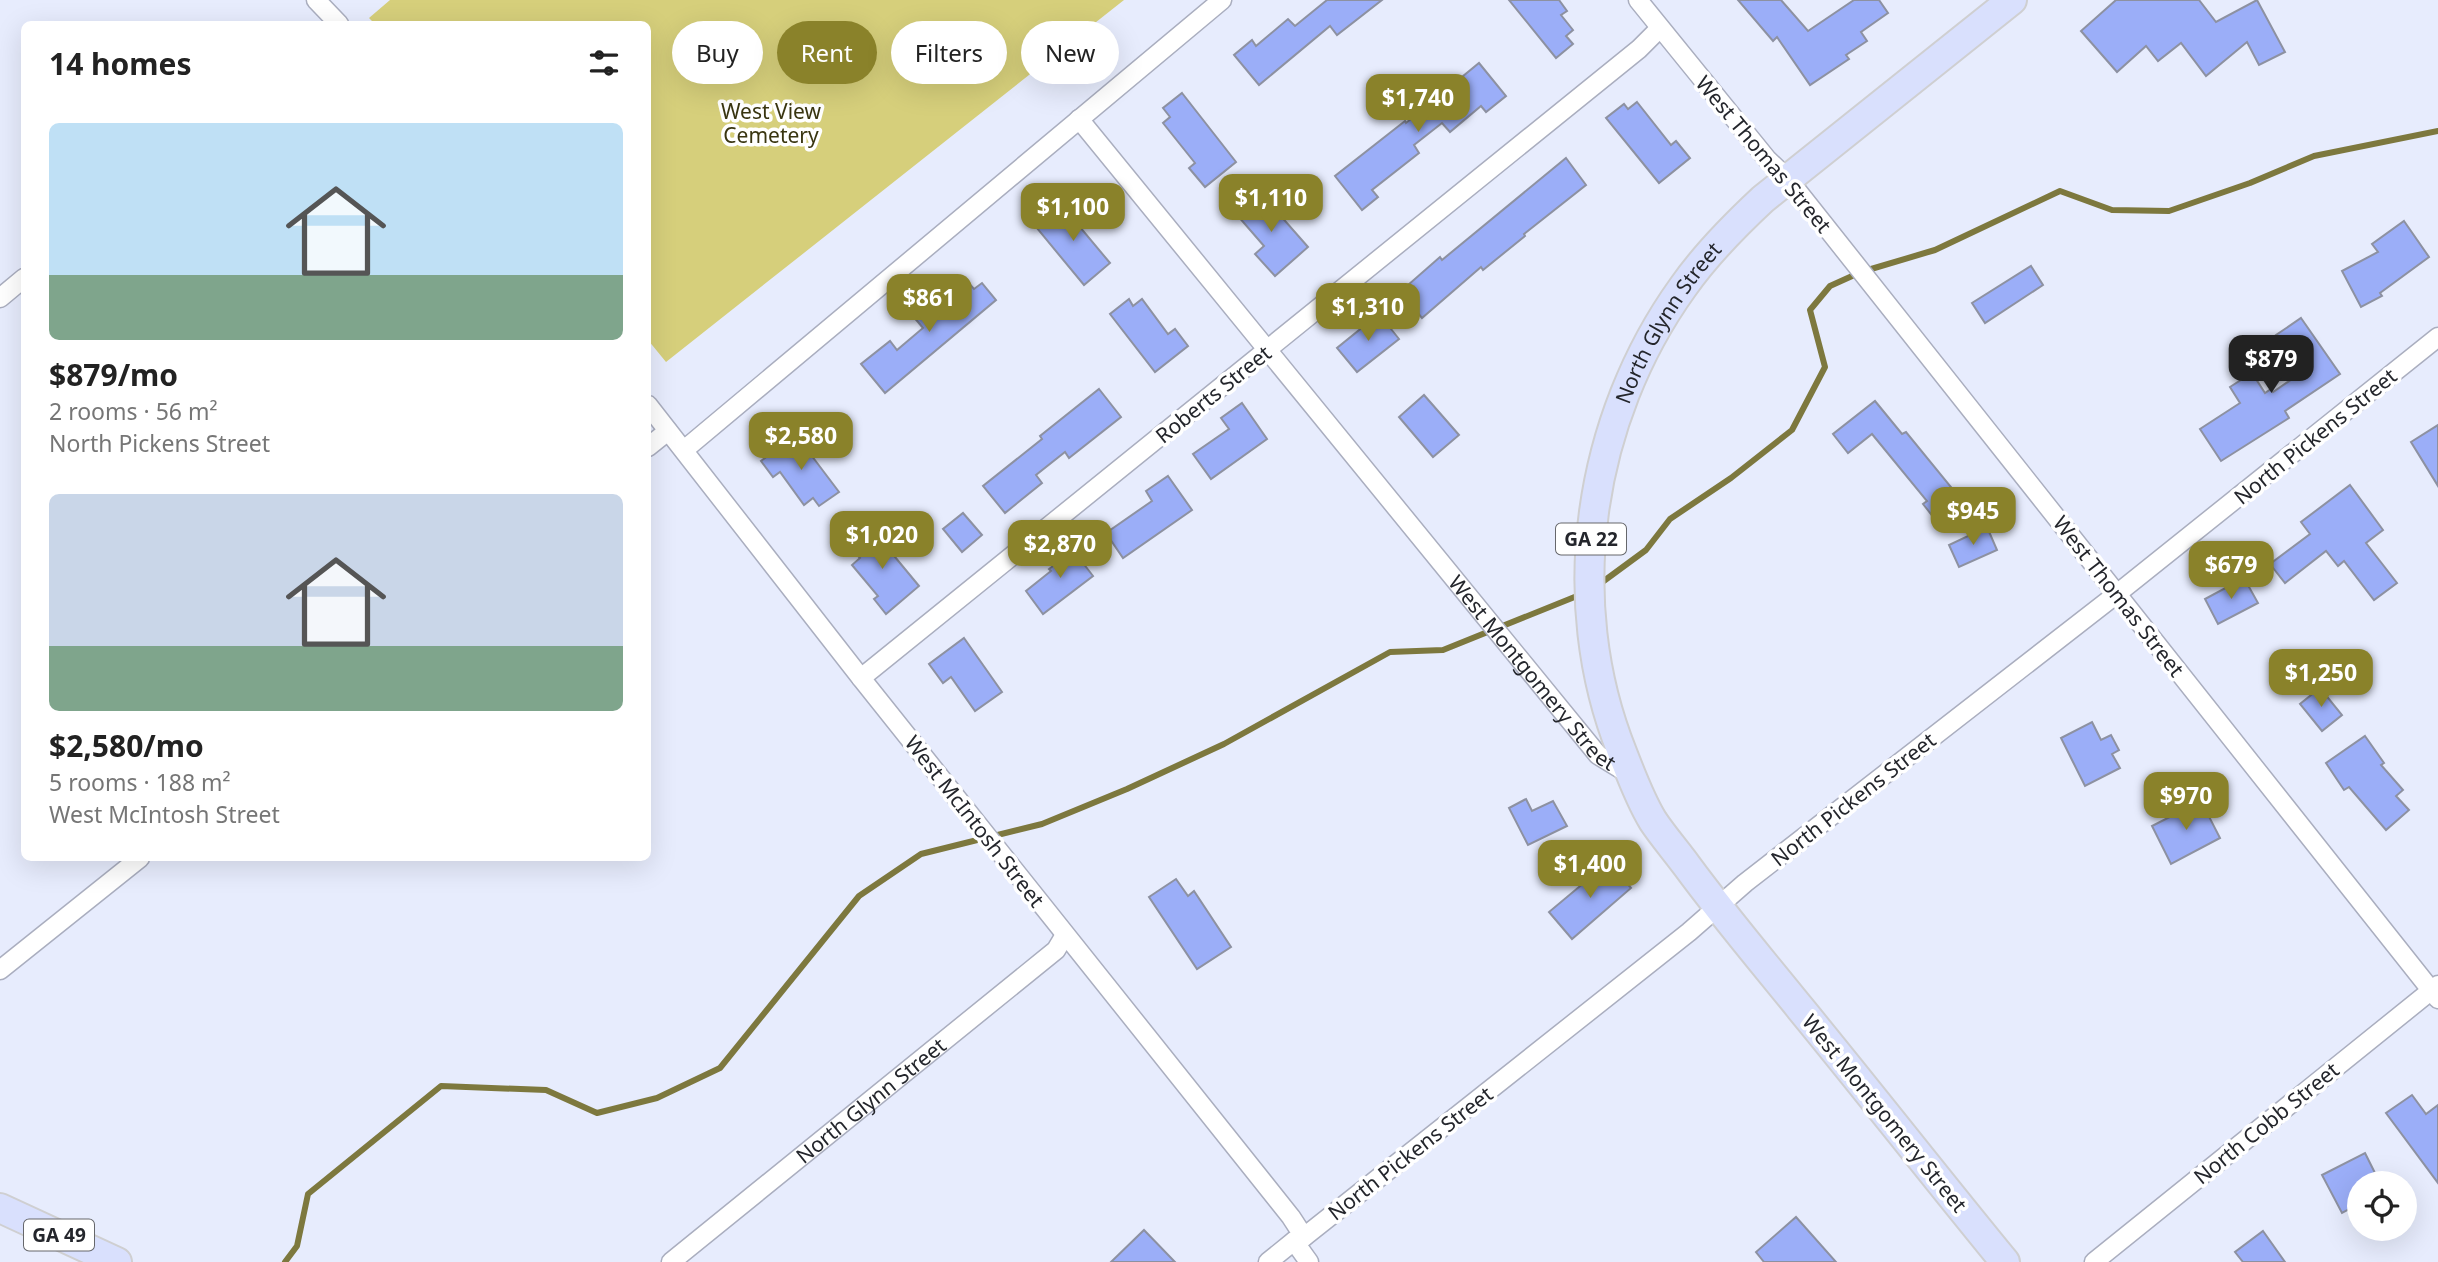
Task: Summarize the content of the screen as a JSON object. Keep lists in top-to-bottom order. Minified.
{"streets":{"main road":["North Glynn Street","GA 22","West Montgomery Street","GA 49"],"street":["West Thomas Street","Roberts Street","North Pickens Street","West McIntosh Street","North Cobb Street"]},"crossings":[["West Thomas Street","North Glynn Street"],["West Thomas Street","Roberts Street"],["West Thomas Street","North Pickens Street"],["West Thomas Street","North Cobb Street"],["North Glynn Street","West Montgomery Street"],["North Glynn Street","West McIntosh Street"],["Roberts Street","West Montgomery Street"],["Roberts Street","West McIntosh Street"],["North Pickens Street","West Montgomery Street"],["North Pickens Street","West McIntosh Street"]],"parks":["West View Cemetery"],"page":{"chip":["Buy","Rent","Filters","New"],"heading":"14 homes","price":["$1,740","$1,110","$1,100","$861","$1,310","$879","$2,580","$945","$1,020","$2,870","$679","$1,250","$970","$1,400"],"list":[{"name":"$879/mo","note":"2 rooms · 56 m² · North Pickens Street"},{"name":"$2,580/mo","note":"5 rooms · 188 m² · West McIntosh Street"}]}}
